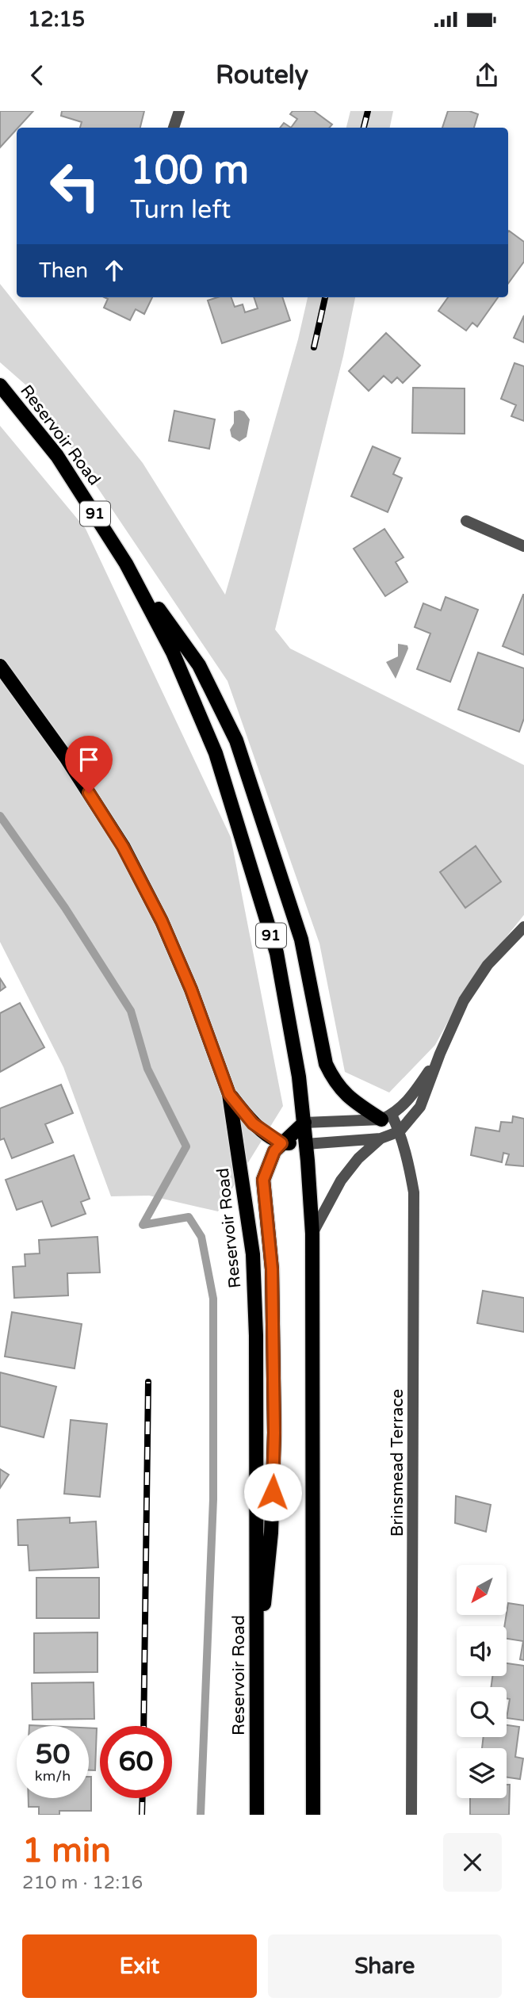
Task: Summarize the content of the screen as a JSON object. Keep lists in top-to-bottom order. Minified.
{"streets":{"main road":["Reservoir Road","91"],"street":["Brinsmead Terrace"]},"crossings":[["Reservoir Road","91"]],"north":"bottom left","page":{"status":"12:15","header":"Routely","turn":["100 m","Turn left"],"then":"Then","speed":"50 km/h","limit":"60","heading":["1 min","210 m · 12:16"],"buttons":["Exit","Share"]}}
